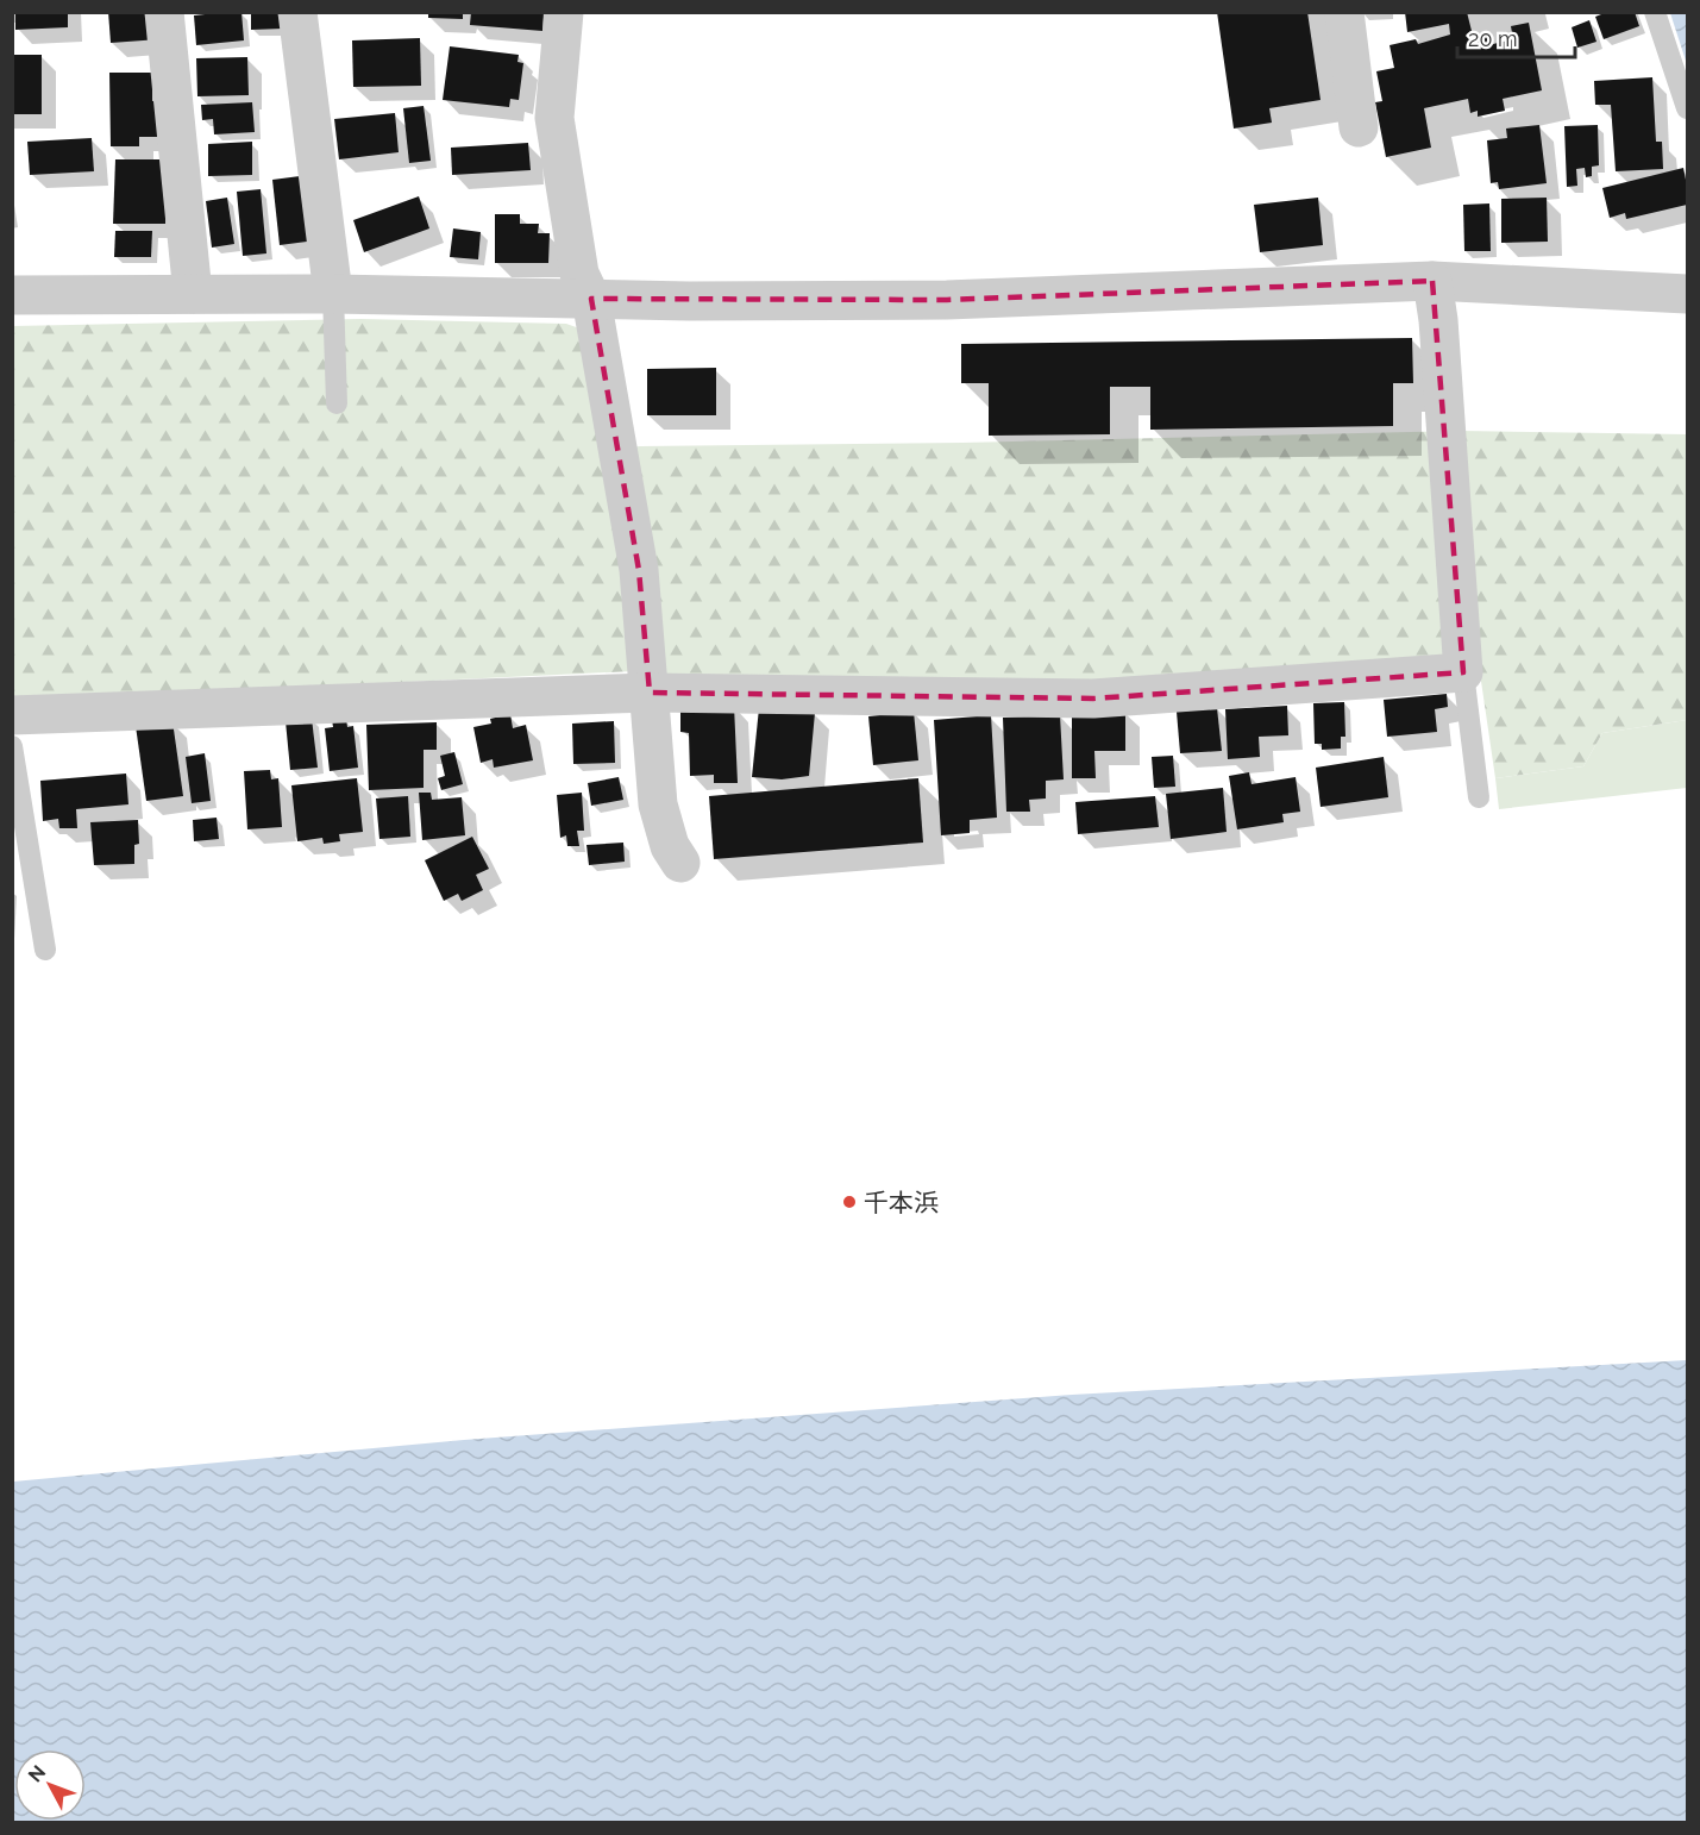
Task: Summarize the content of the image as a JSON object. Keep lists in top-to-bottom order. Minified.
{"places":["千本浜"],"scale_bar":"20 m","north":"top left"}
